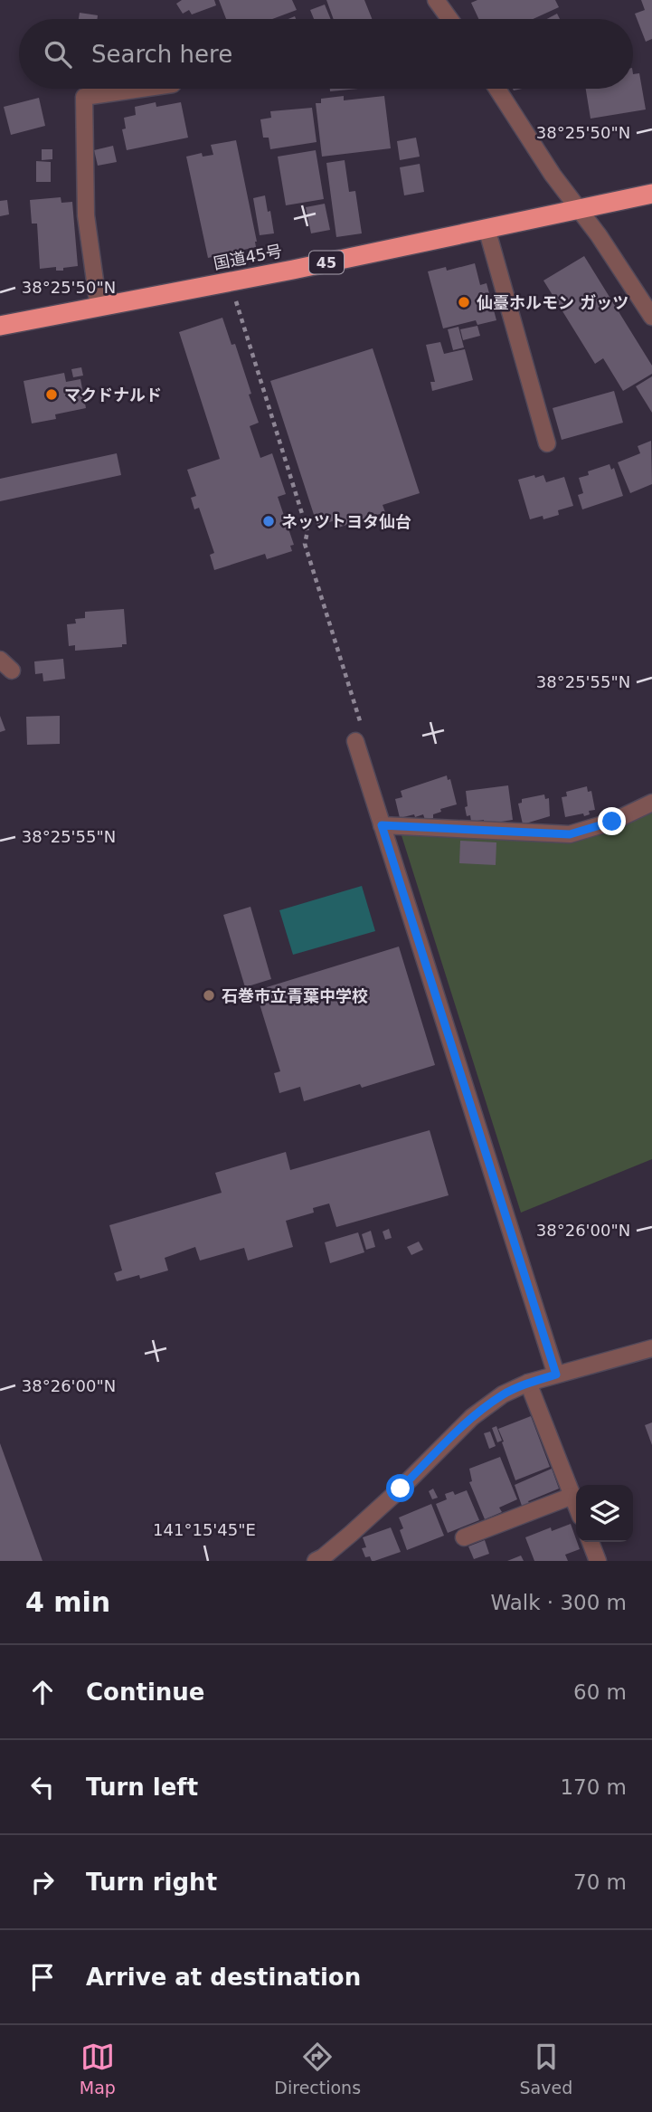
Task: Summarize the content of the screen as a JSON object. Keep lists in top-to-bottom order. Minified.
{"streets":{"highway":["国道45号","45"]},"places":["仙臺ホルモン ガッツ","マクドナルド","ネッツトヨタ仙台","石巻市立青葉中学校"],"page":{"search":"Search here","heading":["4 min","Walk · 300 m"],"list":[["Continue","60 m"],["Turn left","170 m"],["Turn right","70 m"],"Arrive at destination"],"nav":["Map","Directions","Saved"]},"coordinates":["38°25'50\"N","38°25'55\"N","38°26'00\"N","141°15'45\"E"]}
